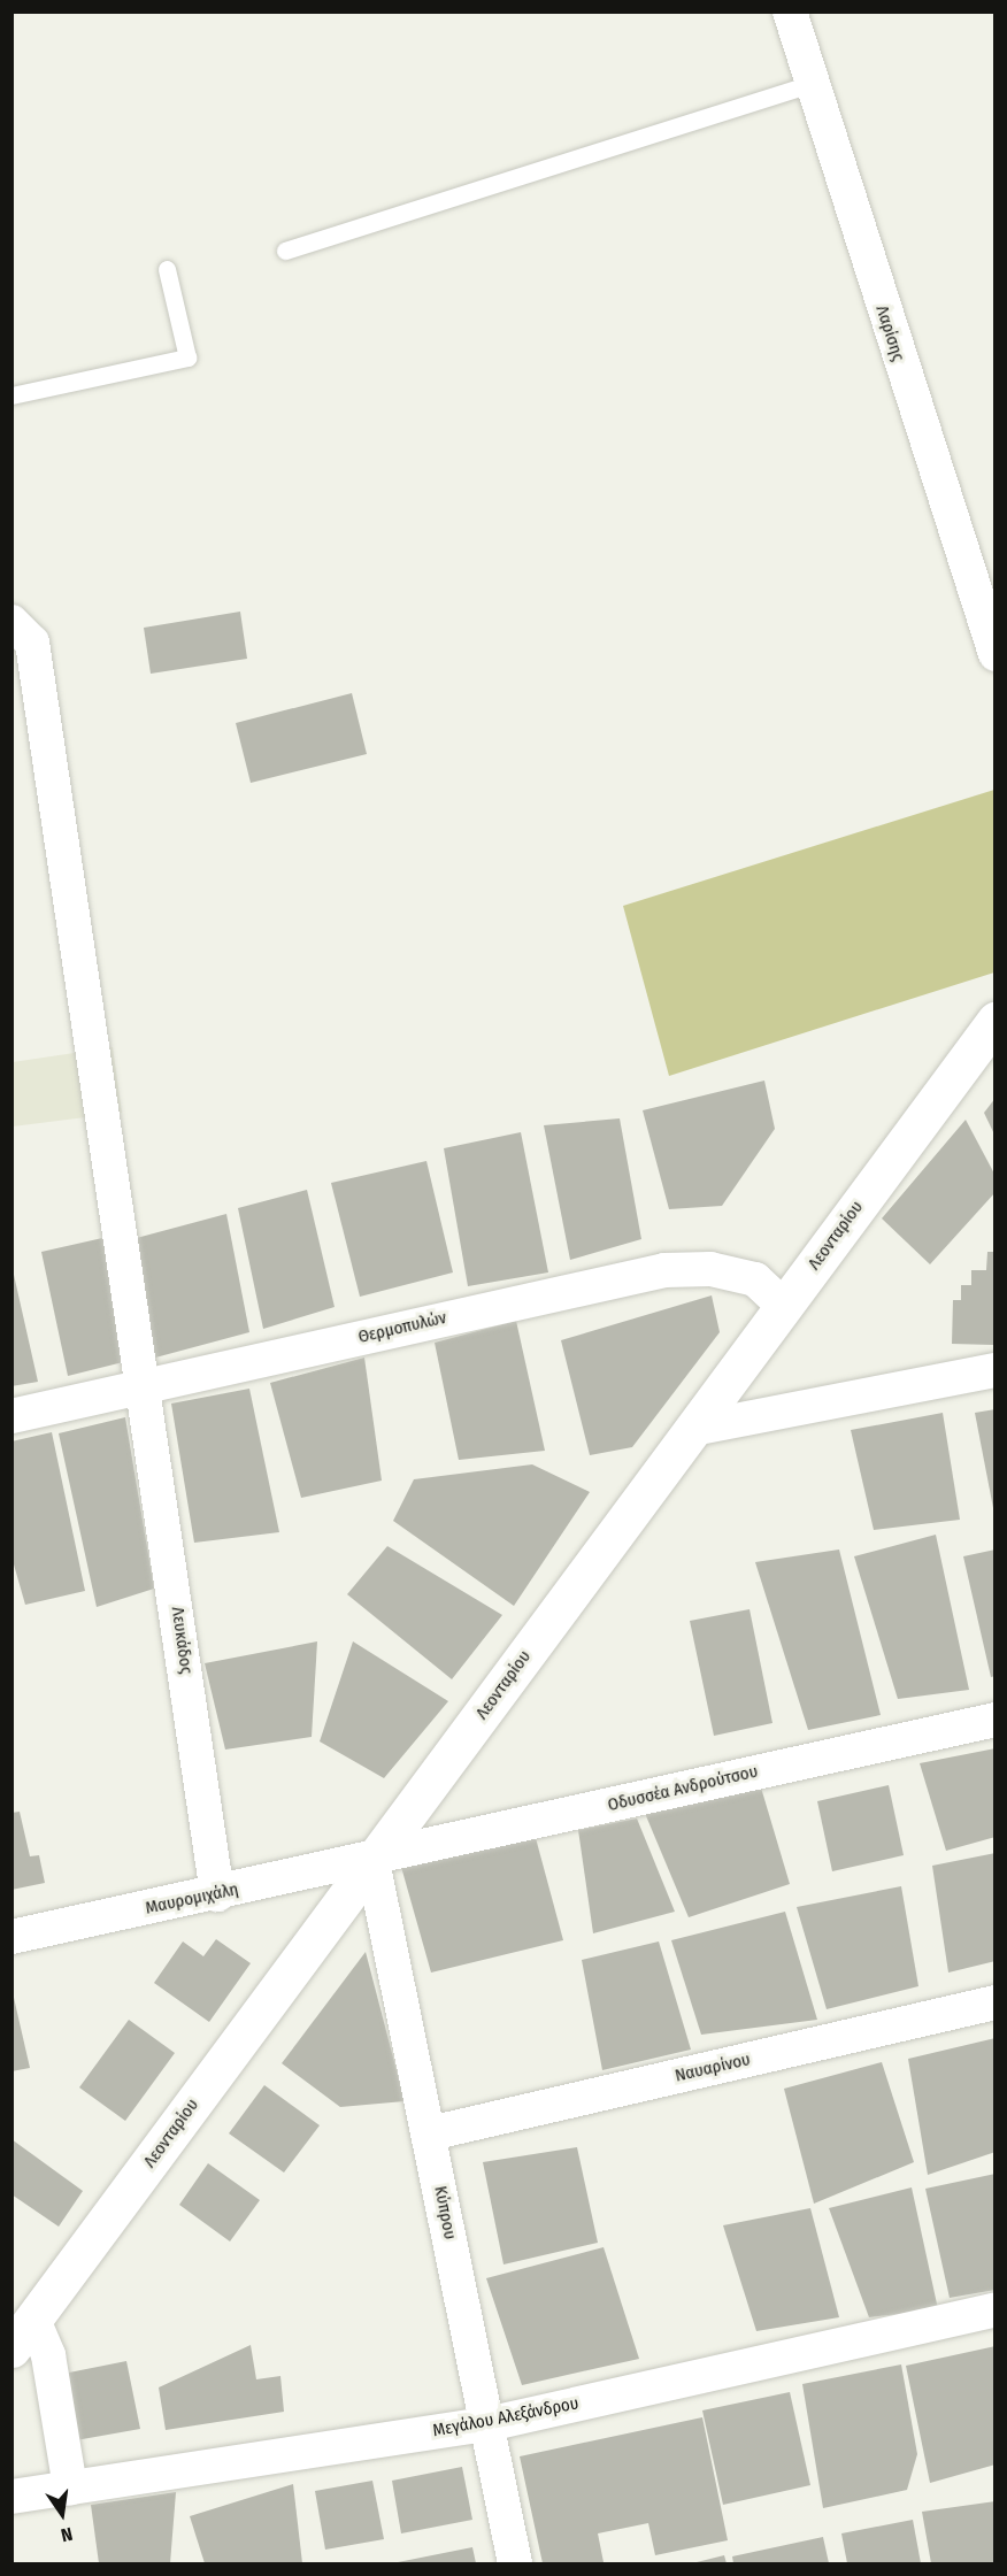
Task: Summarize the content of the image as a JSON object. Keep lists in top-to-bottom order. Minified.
{"streets":{"street":["Λαρίσης","Λεονταρίου","Θερμοπυλών","Λευκάδος","Οδυσσέα Ανδρούτσου","Μαυρομιχάλη","Ναυαρίνου","Κύπρου","Μεγάλου Αλεξάνδρου"]},"crossings":[["Λεονταρίου","Θερμοπυλών"],["Λεονταρίου","Οδυσσέα Ανδρούτσου"],["Λεονταρίου","Μαυρομιχάλη"],["Λεονταρίου","Κύπρου"],["Θερμοπυλών","Λευκάδος"],["Λευκάδος","Μαυρομιχάλη"],["Οδυσσέα Ανδρούτσου","Μαυρομιχάλη"],["Οδυσσέα Ανδρούτσου","Κύπρου"],["Μαυρομιχάλη","Κύπρου"],["Ναυαρίνου","Κύπρου"],["Κύπρου","Μεγάλου Αλεξάνδρου"]],"north":"bottom"}
